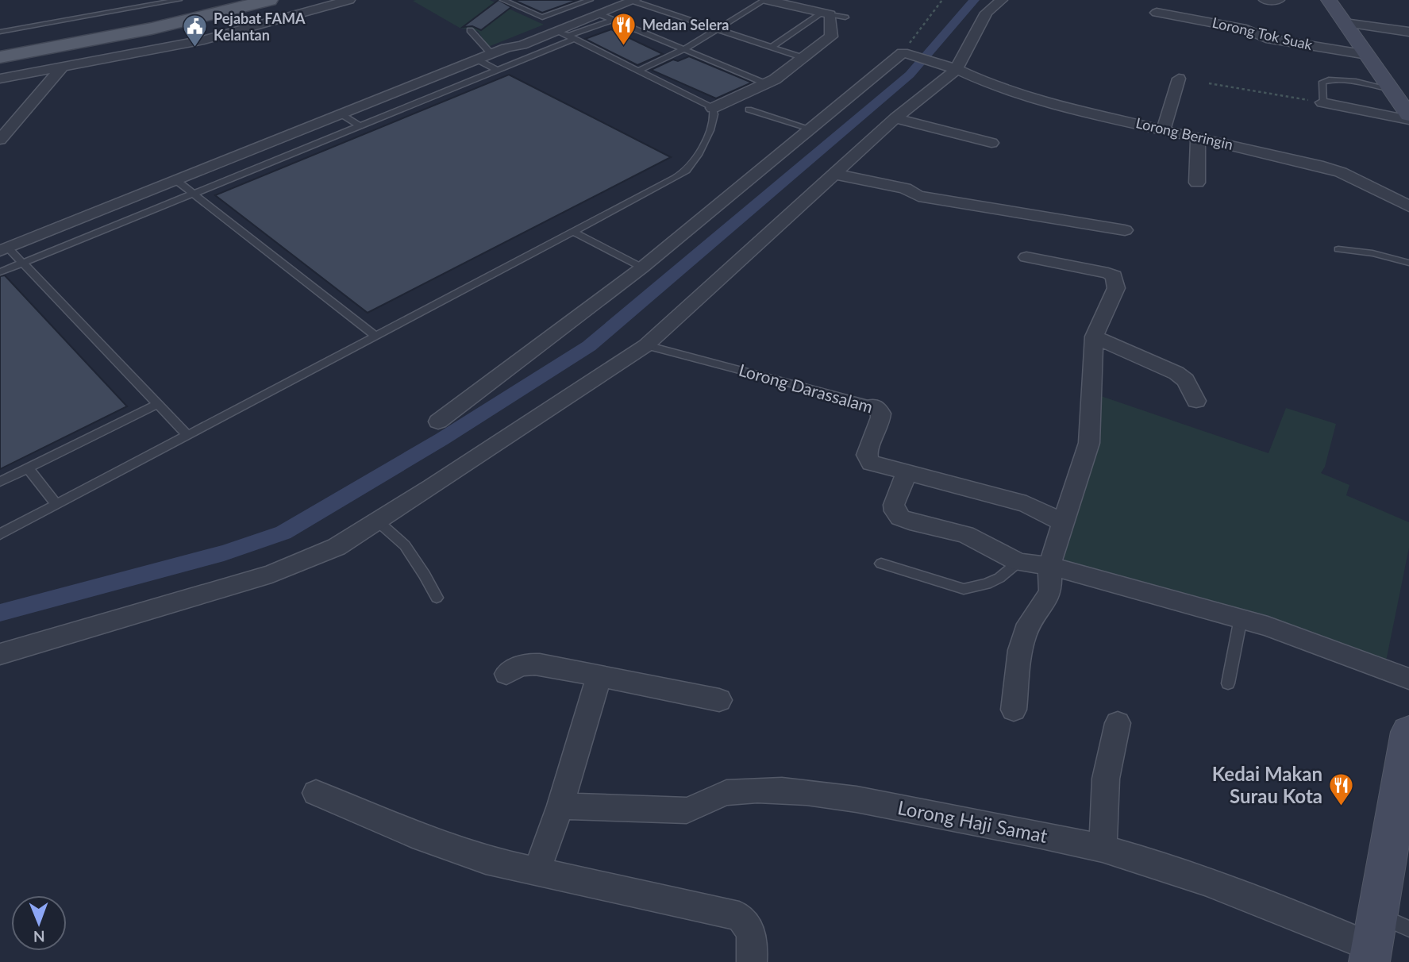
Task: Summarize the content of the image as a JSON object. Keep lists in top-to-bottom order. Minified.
{"streets":{"street":["Lorong Tok Suak","Lorong Beringin","Lorong Darassalam","Lorong Haji Samat"]},"places":{"restaurant":["Medan Selera","Kedai Makan Surau Kota"],"public building":["Pejabat FAMA Kelantan"]},"north":"bottom"}
